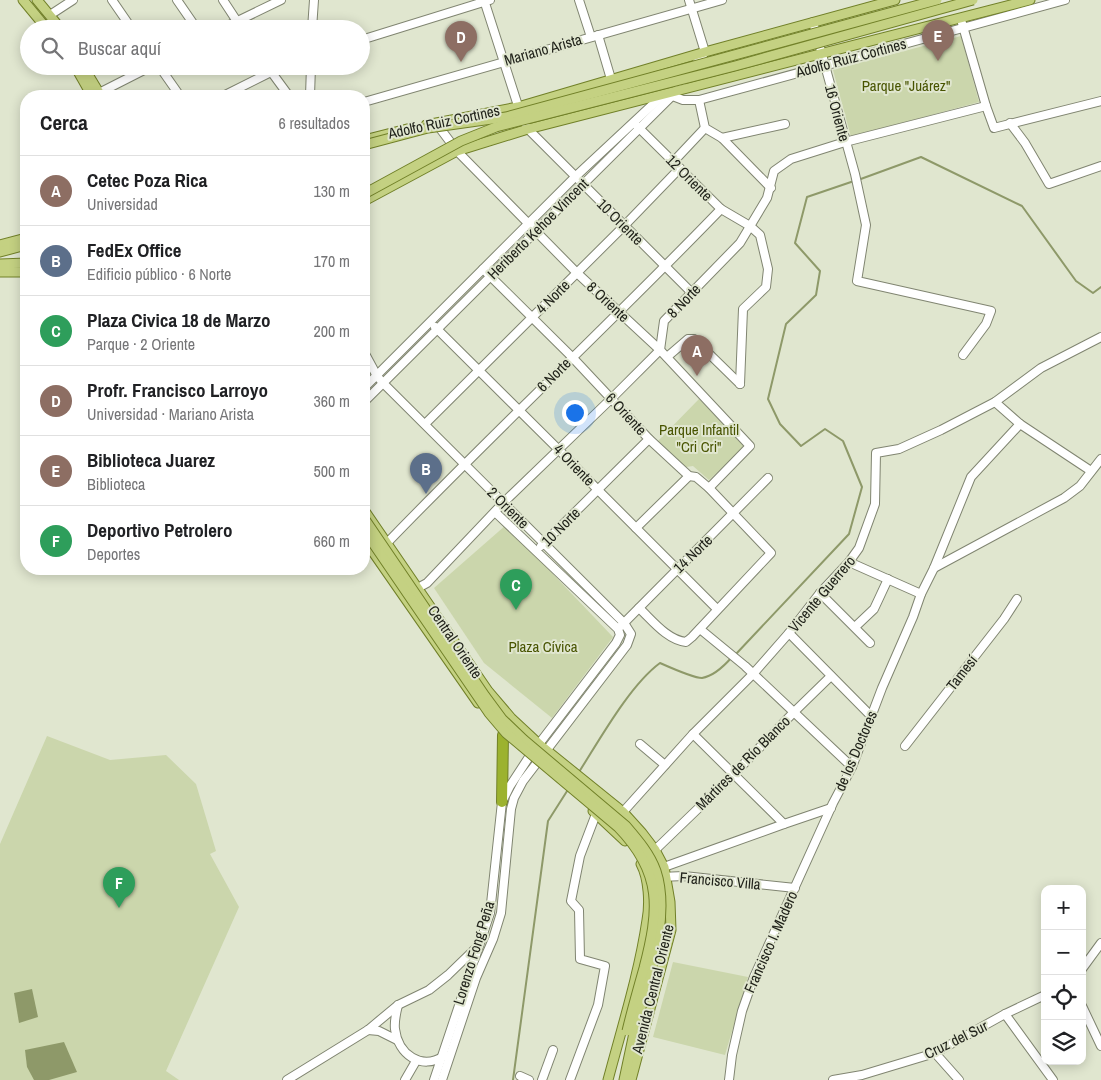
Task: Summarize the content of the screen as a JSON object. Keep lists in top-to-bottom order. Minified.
{"streets":{"main road":["Adolfo Ruiz Cortines","Central Oriente","Avenida Central Oriente"],"street":["Mariano Arista","16 Oriente","12 Oriente","10 Oriente","Heriberto Kehoe Vincent","4 Norte","8 Norte","8 Oriente","6 Norte","6 Oriente","4 Oriente","2 Oriente","10 Norte","14 Norte","Vicente Guerrero","Tamesí","de los Doctores","Mártires de Río Blanco","Francisco Villa","Francisco I. Madero","Lorenzo Fong Peña","Cruz del Sur"]},"crossings":[["Adolfo Ruiz Cortines","16 Oriente"],["Adolfo Ruiz Cortines","10 Oriente"],["Adolfo Ruiz Cortines","Heriberto Kehoe Vincent"],["Adolfo Ruiz Cortines","8 Oriente"],["16 Oriente","8 Norte"],["12 Oriente","Heriberto Kehoe Vincent"],["12 Oriente","4 Norte"],["12 Oriente","8 Norte"],["12 Oriente","6 Norte"],["10 Oriente","Heriberto Kehoe Vincent"],["10 Oriente","4 Norte"],["10 Oriente","8 Norte"],["10 Oriente","6 Norte"],["Heriberto Kehoe Vincent","8 Oriente"],["Heriberto Kehoe Vincent","6 Oriente"],["Heriberto Kehoe Vincent","4 Oriente"],["Heriberto Kehoe Vincent","2 Oriente"],["4 Norte","8 Oriente"],["4 Norte","6 Oriente"],["4 Norte","4 Oriente"],["4 Norte","2 Oriente"],["8 Norte","8 Oriente"],["8 Oriente","6 Norte"],["8 Oriente","6 Oriente"],["6 Norte","6 Oriente"],["6 Norte","4 Oriente"],["6 Norte","2 Oriente"],["6 Norte","Central Oriente"],["6 Oriente","4 Oriente"],["6 Oriente","10 Norte"],["6 Oriente","14 Norte"],["4 Oriente","10 Norte"],["4 Oriente","14 Norte"],["2 Oriente","10 Norte"],["2 Oriente","14 Norte"],["14 Norte","Central Oriente"],["14 Norte","Lorenzo Fong Peña"],["Vicente Guerrero","Avenida Central Oriente"],["Central Oriente","Lorenzo Fong Peña"],["Central Oriente","Avenida Central Oriente"],["de los Doctores","Francisco Villa"],["de los Doctores","Francisco I. Madero"],["de los Doctores","Avenida Central Oriente"],["Mártires de Río Blanco","Avenida Central Oriente"],["Francisco Villa","Francisco I. Madero"],["Francisco Villa","Avenida Central Oriente"]],"parks":["Parque \"Juárez\"","Parque Infantil \"Cri Cri\"","Plaza Cívica"],"page":{"pins":["E","D","A","B","C","F"],"search":"Buscar aquí","heading":["Cerca","6 resultados"],"list":[{"mark":"A","name":"Cetec Poza Rica","note":"Universidad","value":"130 m"},{"mark":"B","name":"FedEx Office","note":"Edificio público · 6 Norte","value":"170 m"},{"mark":"C","name":"Plaza Civica 18 de Marzo","note":"Parque · 2 Oriente","value":"200 m"},{"mark":"D","name":"Profr. Francisco Larroyo","note":"Universidad · Mariano Arista","value":"360 m"},{"mark":"E","name":"Biblioteca Juarez","note":"Biblioteca","value":"500 m"},{"mark":"F","name":"Deportivo Petrolero","note":"Deportes","value":"660 m"}],"map_buttons":["+","−"]}}
